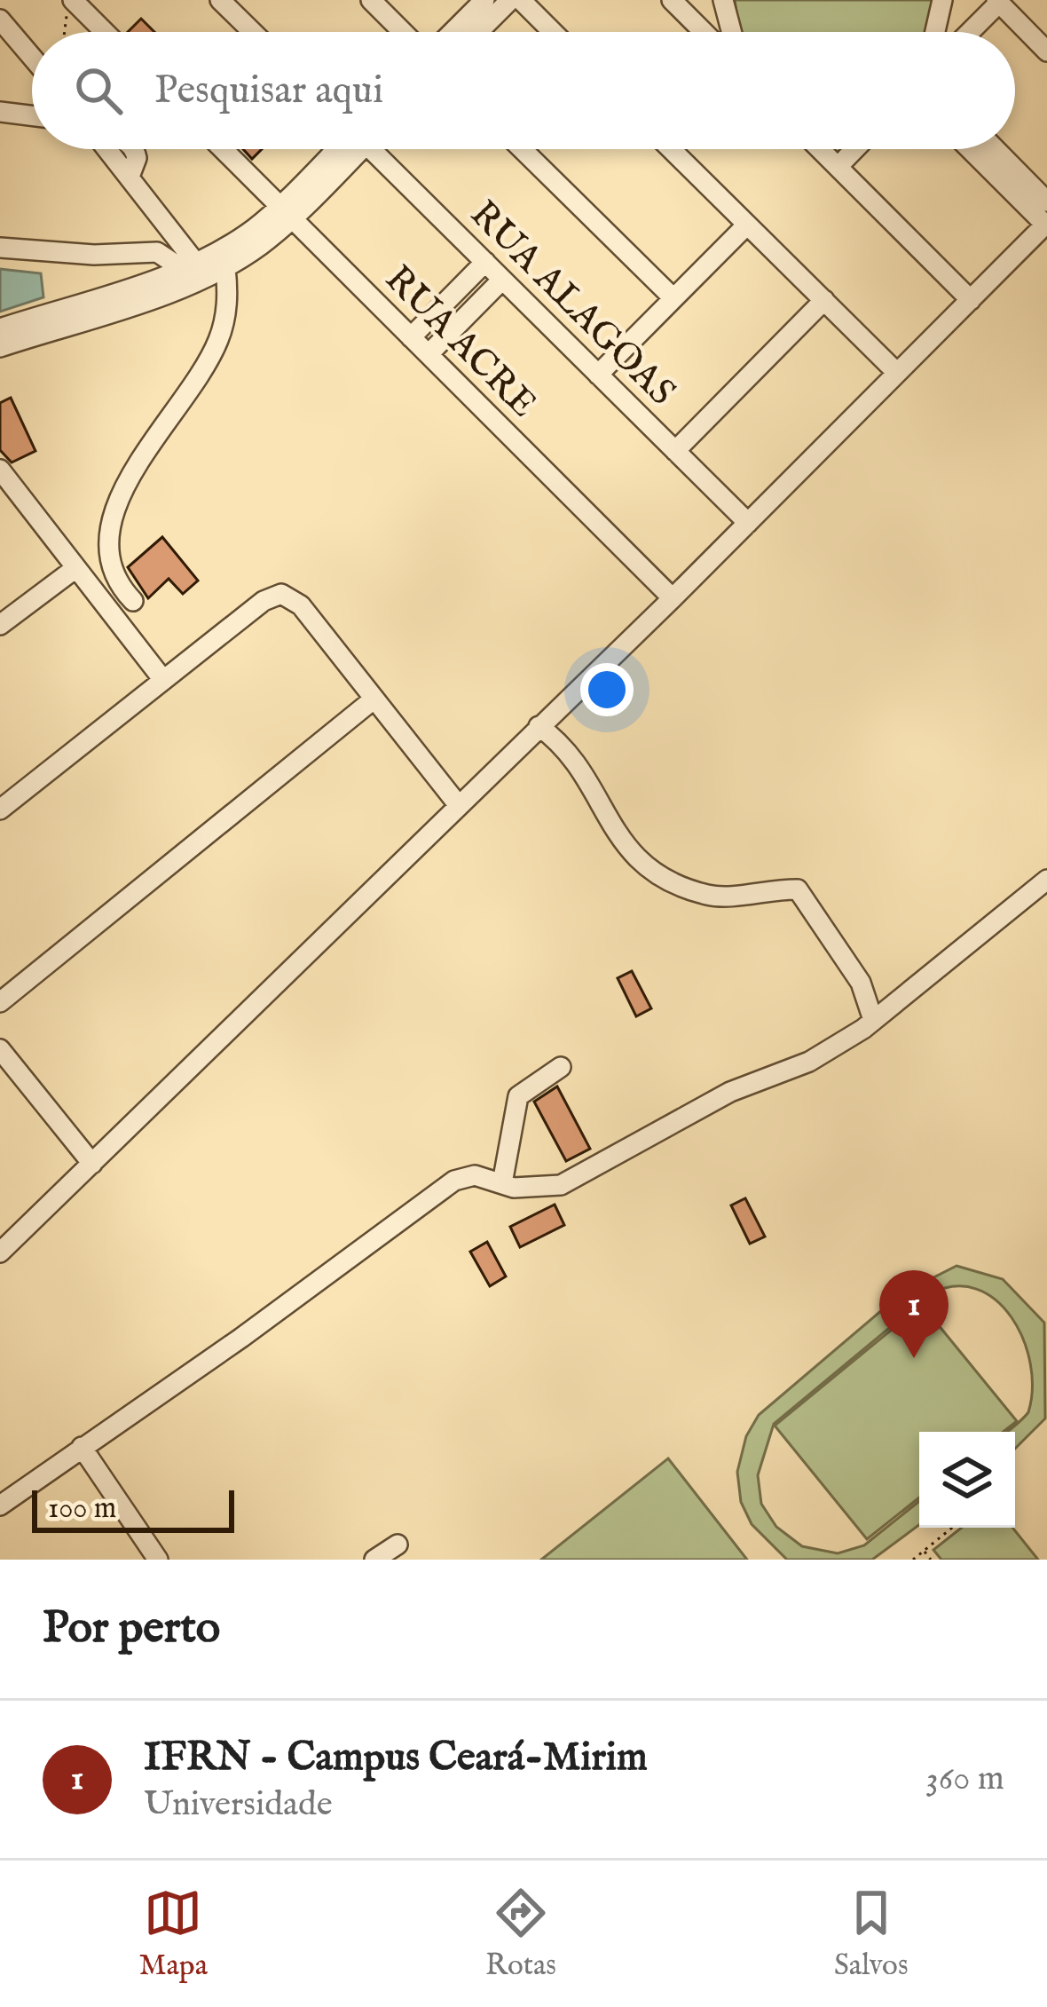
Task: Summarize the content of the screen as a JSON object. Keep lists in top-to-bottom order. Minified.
{"streets":{"street":["RUA ALAGOAS","RUA ACRE"]},"scale_bar":"100 m","page":{"search":"Pesquisar aqui","pins":"1","scale":"100 m","heading":"Por perto","list":[{"mark":"1","name":"IFRN - Campus Ceará-Mirim","note":"Universidade","value":"360 m"}],"nav":["Mapa","Rotas","Salvos"]}}
